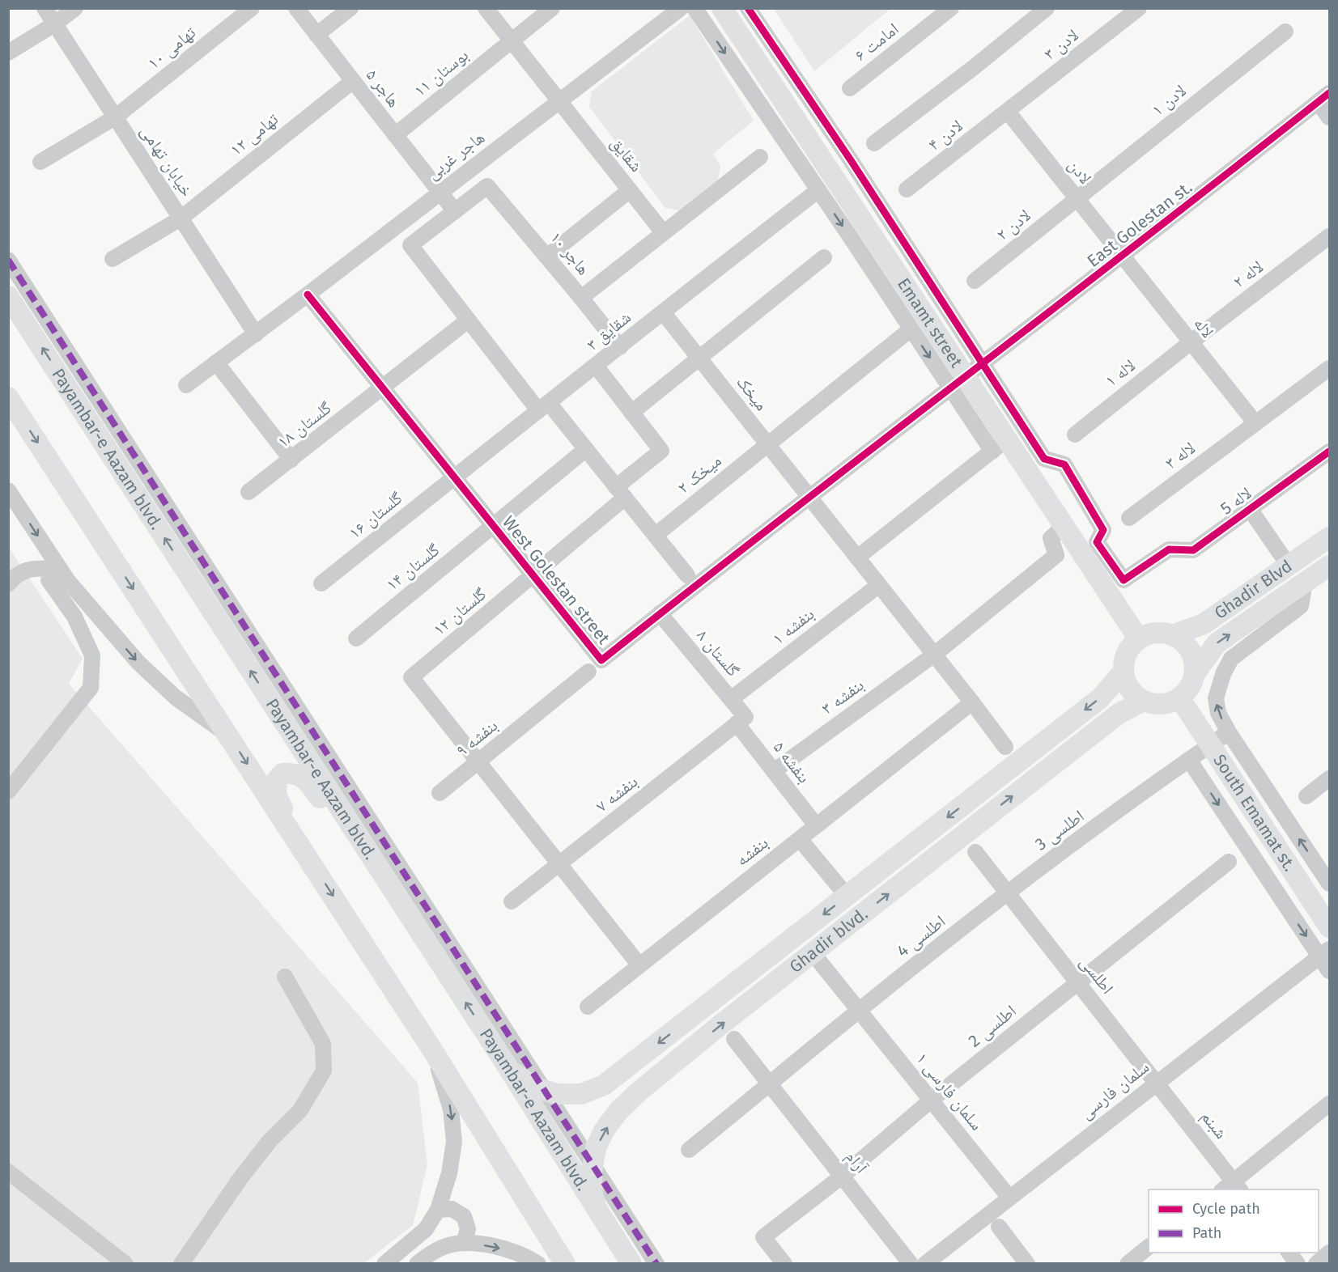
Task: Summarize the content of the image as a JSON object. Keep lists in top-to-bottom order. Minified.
{"streets":{"main road":["Emamt street","Payambar-e Aazam blvd.","Ghadir Blvd","South Emamat st.","Ghadir blvd."],"street":["امامت ۶","لادن ۳","تهامی ۱۰","بوستان ۱۱","هاجر ۵","لادن ۱","تهامی ۱۲","لادن ۴","شقایق","هاجر غربی","خیابان تهامی","لادن","East Golestan st.","لادن ۲","هاجر ۱۰","لاله ۲","لاله","شقایق ۳","لاله ۱","میخک","گلستان ۱۸","لاله ۳","میخک ۲","لاله 5","گلستان ۱۶","گلستان ۱۴","West Golestan street","گلستان ۱۲","بنفشه ۱","گلستان ۸","بنفشه ۳","بنفشه ۹","بنفشه ۵","بنفشه ۷","اطلسی 3","بنفشه","اطلسی 4","اطلسی","اطلسی 2","سلمان فارسی","سلمان فارسی ۱","شبنم","آرام"]},"crossings":[["لادن ۳","لادن ۴"],["لادن ۳","لادن"],["تهامی ۱۰","خیابان تهامی"],["بوستان ۱۱","هاجر ۵"],["بوستان ۱۱","شقایق"],["هاجر ۵","تهامی ۱۲"],["هاجر ۵","هاجر غربی"],["هاجر ۵","هاجر ۱۰"],["لادن ۱","لادن"],["لادن ۱","لادن ۲"],["تهامی ۱۲","خیابان تهامی"],["لادن ۴","لادن"],["شقایق","هاجر غربی"],["هاجر غربی","خیابان تهامی"],["هاجر غربی","West Golestan street"],["لادن","East Golestan st."],["لادن","لادن ۲"],["لادن","لاله"],["East Golestan st.","Emamt street"],["East Golestan st.","لاله"],["East Golestan st.","West Golestan street"],["هاجر ۱۰","شقایق ۳"],["لاله ۲","لاله"],["لاله ۲","لاله ۱"],["Emamt street","لاله 5"],["Emamt street","West Golestan street"],["Emamt street","Ghadir Blvd"],["Emamt street","بنفشه ۳"],["Emamt street","South Emamat st."],["Emamt street","Ghadir blvd."],["لاله","لاله ۱"],["لاله","لاله ۳"],["شقایق ۳","میخک"],["شقایق ۳","گلستان ۱۶"],["شقایق ۳","West Golestan street"],["میخک","میخک ۲"],["میخک","West Golestan street"],["گلستان ۱۸","West Golestan street"],["Payambar-e Aazam blvd.","Ghadir blvd."],["گلستان ۱۶","West Golestan street"],["گلستان ۱۴","West Golestan street"],["West Golestan street","گلستان ۱۲"],["West Golestan street","گلستان ۸"],["Ghadir Blvd","South Emamat st."],["Ghadir Blvd","Ghadir blvd."],["گلستان ۱۲","بنفشه ۹"],["بنفشه ۱","گلستان ۸"],["گلستان ۸","بنفشه ۵"],["گلستان ۸","بنفشه ۷"],["بنفشه ۳","بنفشه ۵"],["بنفشه ۵","بنفشه ۷"],["بنفشه ۵","بنفشه"],["South Emamat st.","اطلسی 3"],["South Emamat st.","Ghadir blvd."],["اطلسی 3","اطلسی 4"],["اطلسی 3","اطلسی"],["اطلسی 4","اطلسی"],["اطلسی 4","سلمان فارسی ۱"],["اطلسی 4","آرام"],["Ghadir blvd.","سلمان فارسی ۱"],["اطلسی","اطلسی 2"],["اطلسی","سلمان فارسی"],["اطلسی","شبنم"],["اطلسی 2","سلمان فارسی ۱"],["اطلسی 2","آرام"],["سلمان فارسی","سلمان فارسی ۱"],["سلمان فارسی","شبنم"]],"legend":["Cycle path","Path"]}
